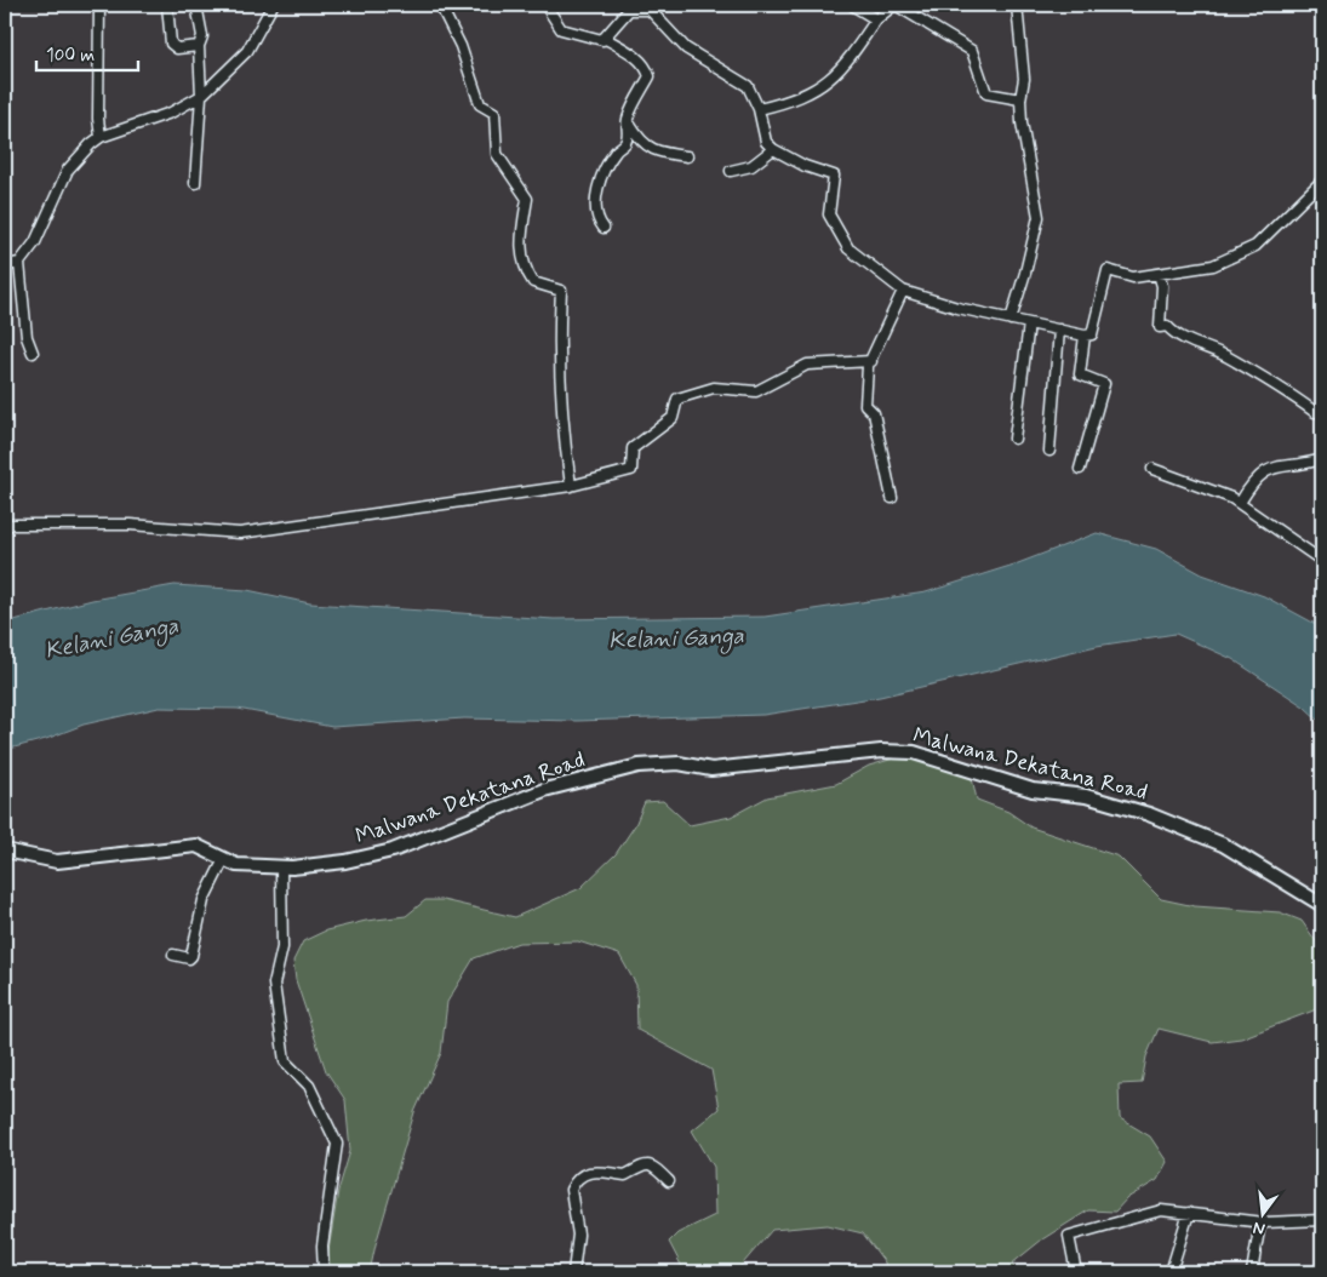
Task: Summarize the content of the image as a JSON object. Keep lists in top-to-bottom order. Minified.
{"streets":{"main road":["Malwana Dekatana Road"]},"water":["Kelani Ganga"],"scale_bar":"100 m","north":"bottom"}
